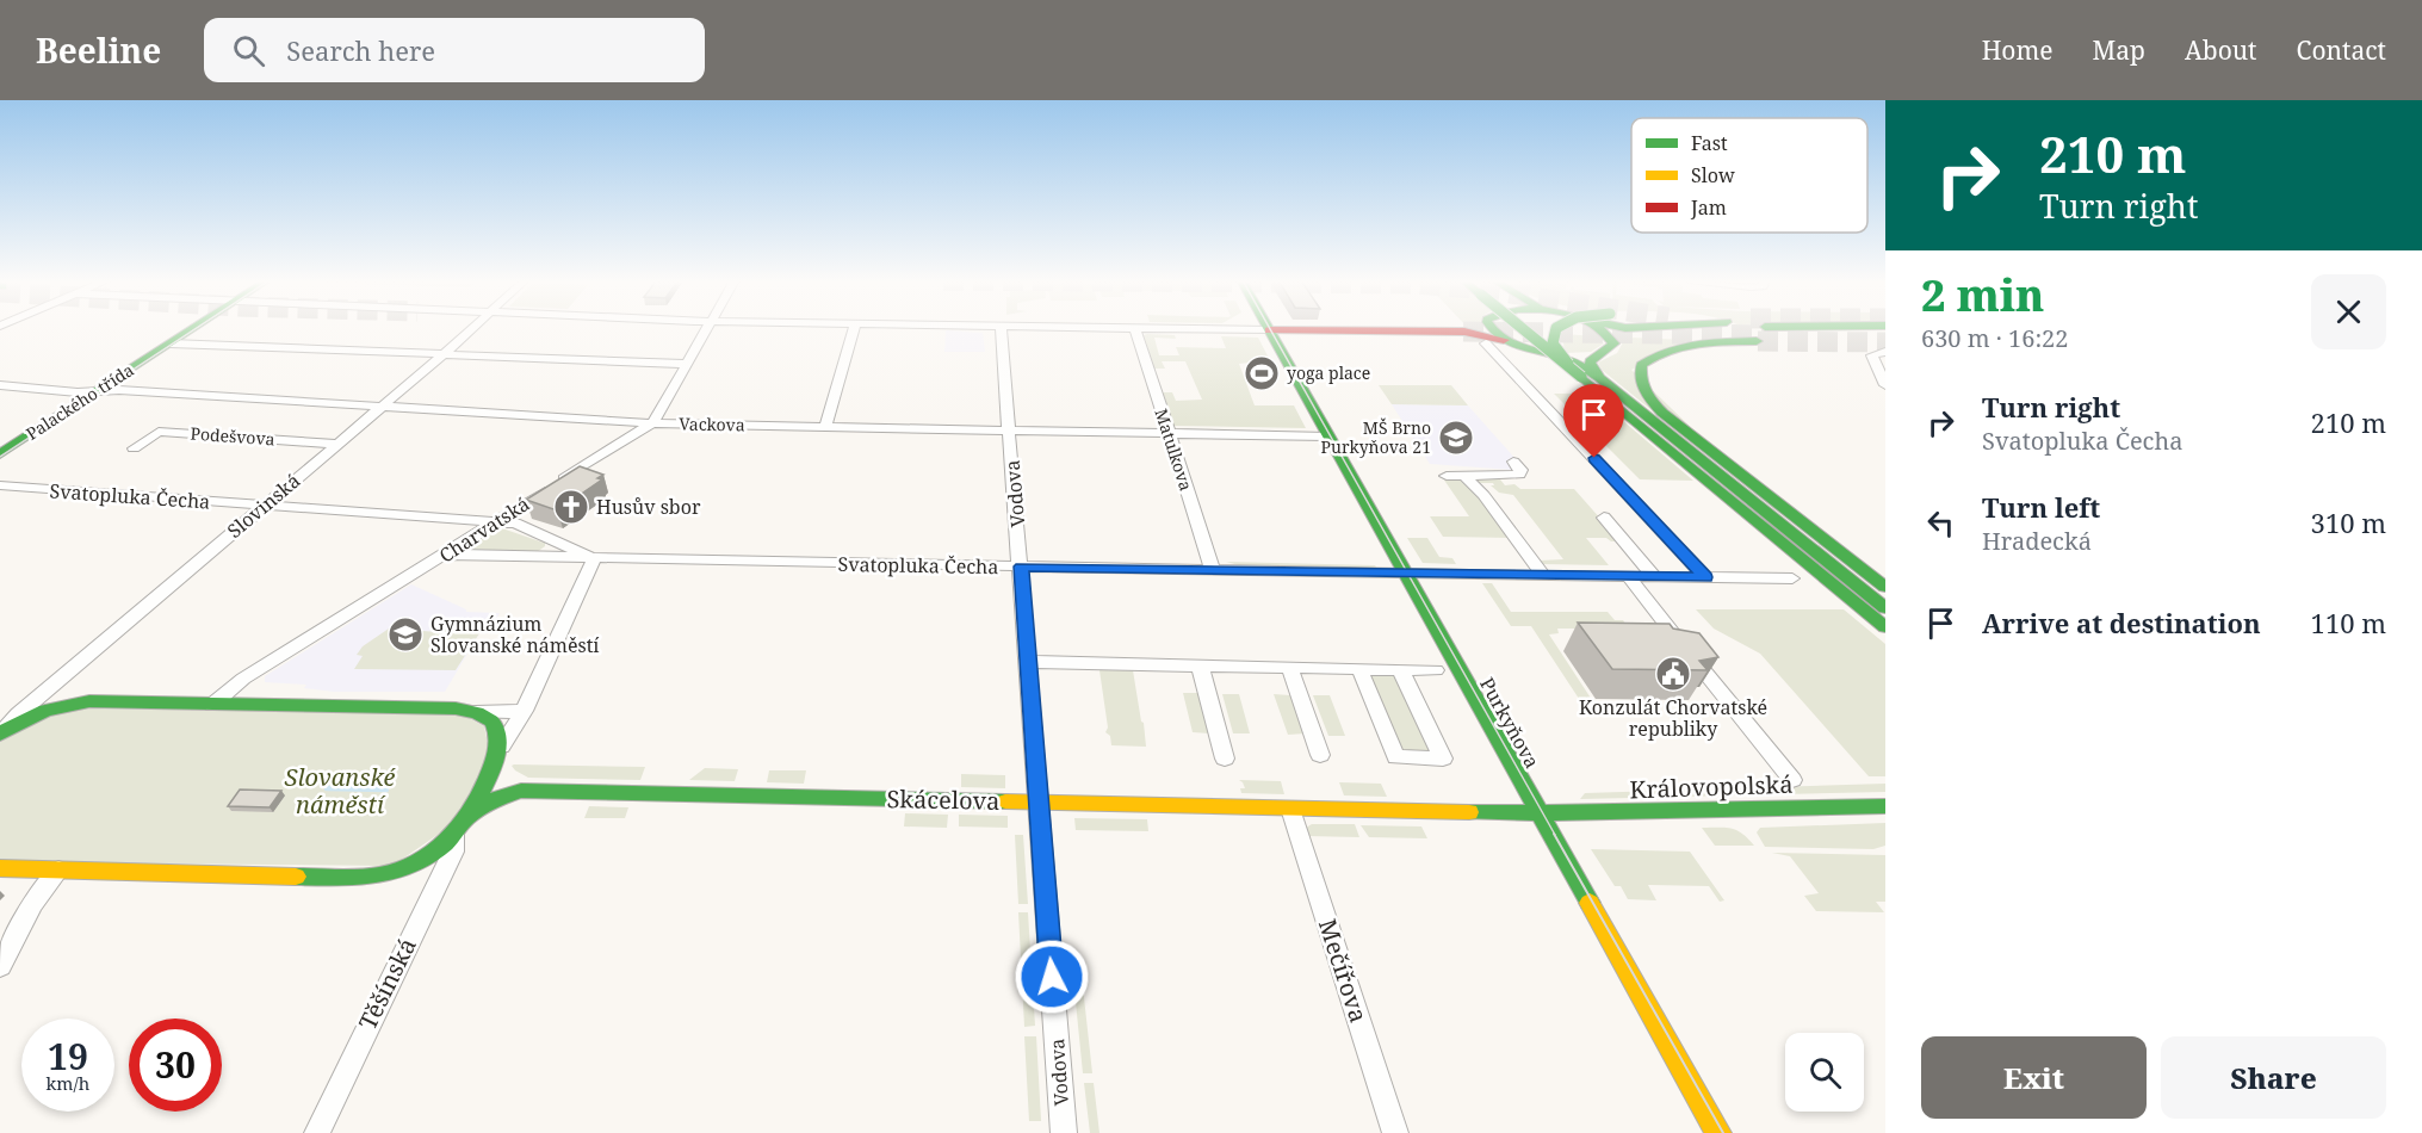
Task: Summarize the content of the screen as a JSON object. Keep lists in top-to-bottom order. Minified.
{"streets":{"main road":["Palackého třída","Purkyňova","Královopolská","Skácelova"],"street":["Vackova","Podešvova","Matulkova","Vodova","Svatopluka Čecha","Slovinská","Charvatská","Mečířova","Těšínská"]},"crossings":[["Palackého třída","Vackova"],["Vackova","Matulkova"],["Vackova","Vodova"],["Vackova","Slovinská"],["Vackova","Charvatská"],["Vackova","Purkyňova"],["Podešvova","Slovinská"],["Matulkova","Svatopluka Čecha"],["Vodova","Svatopluka Čecha"],["Vodova","Skácelova"],["Svatopluka Čecha","Slovinská"],["Svatopluka Čecha","Charvatská"],["Svatopluka Čecha","Purkyňova"],["Purkyňova","Královopolská"],["Purkyňova","Skácelova"],["Královopolská","Skácelova"],["Skácelova","Mečířova"]],"parks":["Slovanské náměstí"],"places":{"sports":["yoga place"],"school or university":["MŠ Brno Purkyňova 21","Gymnázium Slovanské náměstí"],"church":["Husův sbor"],"public building":["Konzulát Chorvatské republiky"]},"legend":["Fast","Slow","Jam"],"page":{"header":"Beeline","search":"Search here","nav":["Home","Map","About","Contact"],"turn":["210 m","Turn right"],"heading":["2 min","630 m · 16:22"],"list":[{"name":"Turn right","note":"Svatopluka Čecha","value":"210 m"},{"name":"Turn left","note":"Hradecká","value":"310 m"},{"name":"Arrive at destination","value":"110 m"}],"speed":"19 km/h","limit":"30","buttons":["Exit","Share"]}}
